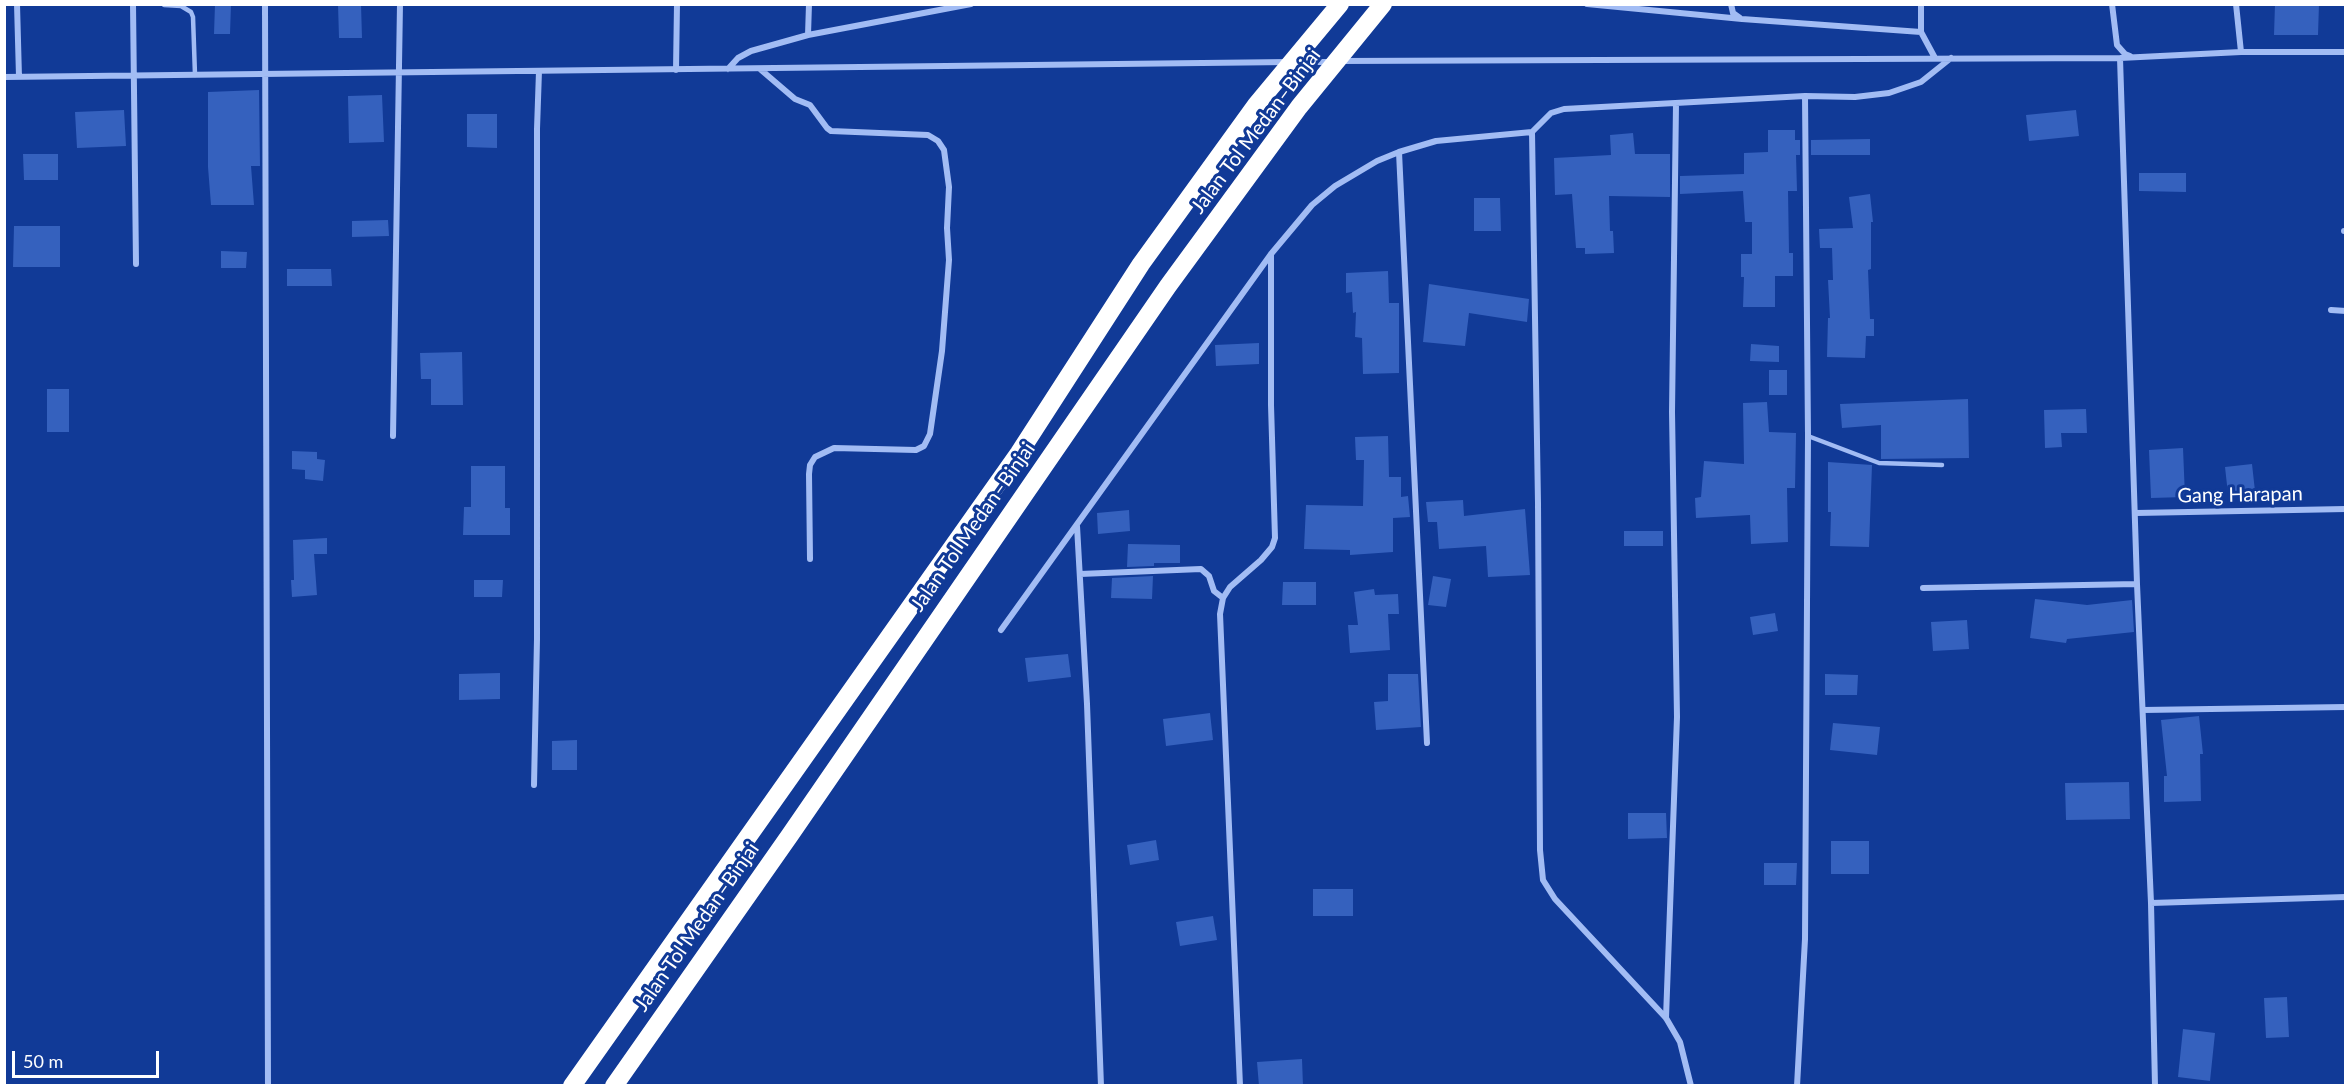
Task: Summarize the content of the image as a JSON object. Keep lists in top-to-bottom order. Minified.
{"streets":{"highway":["Jalan Tol Medan–Binjai"],"street":["Gang Harapan"]},"scale_bar":"50 m"}
